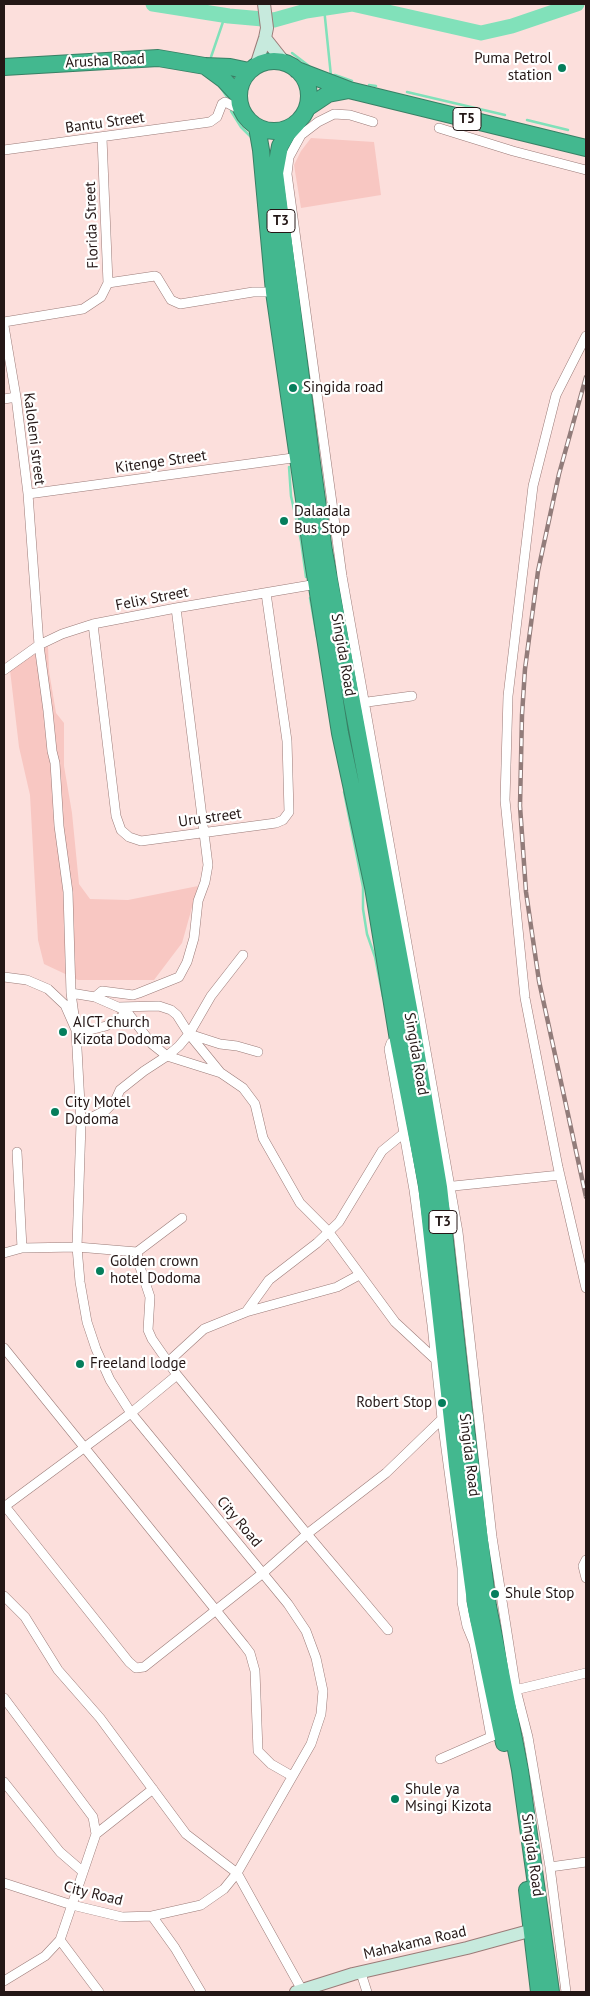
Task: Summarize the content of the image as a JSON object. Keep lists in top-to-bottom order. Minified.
{"streets":{"highway":["Arusha Road","T5","T3","Singida Road"],"street":["Bantu Street","Florida Street","Kaloleni street","Kitenge Street","Felix Street","Uru street","City Road","Mahakama Road"]},"crossings":[["Arusha Road","T5"],["T5","Bantu Street"],["T5","Singida Road"],["Bantu Street","Florida Street"],["Bantu Street","Singida Road"],["Florida Street","Kaloleni street"],["Kaloleni street","Kitenge Street"],["Kaloleni street","Felix Street"],["Kaloleni street","City Road"],["Kitenge Street","Singida Road"],["Felix Street","Singida Road"],["Felix Street","Uru street"],["Singida Road","Mahakama Road"]],"places":["Puma Petrol station","Singida road","Daladala Bus Stop","AICT church Kizota Dodoma","City Motel Dodoma","Golden crown hotel Dodoma","Freeland lodge","Robert Stop","Shule Stop","Shule ya Msingi Kizota"]}
